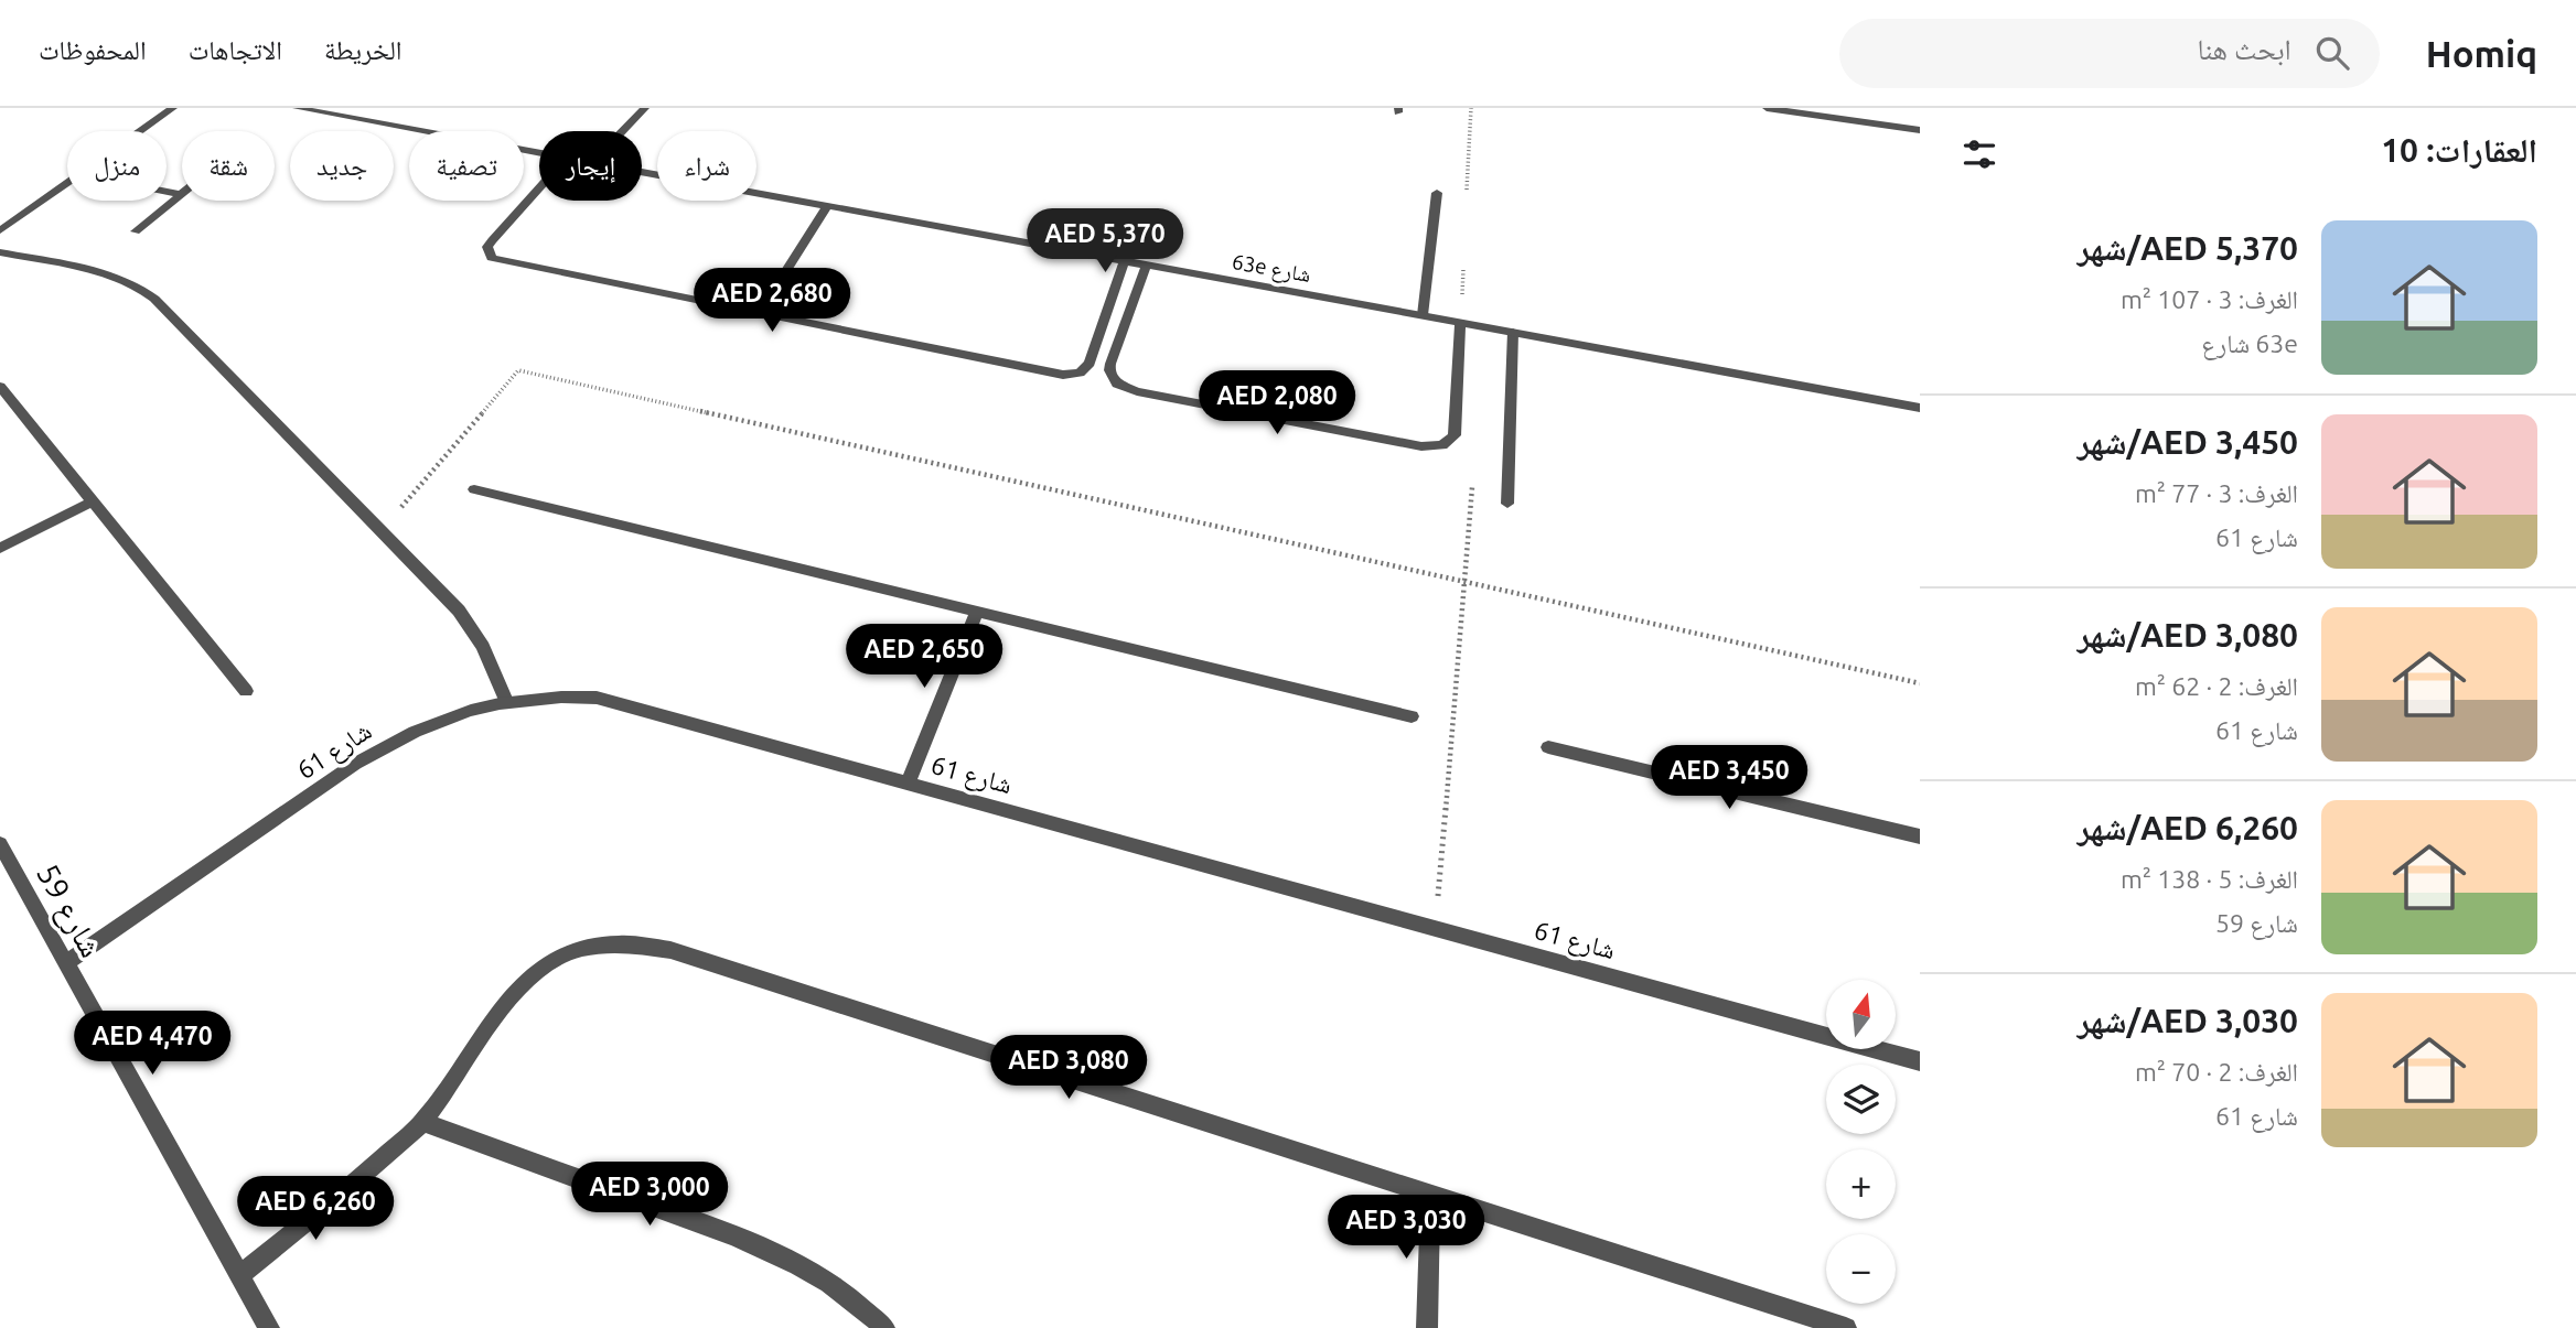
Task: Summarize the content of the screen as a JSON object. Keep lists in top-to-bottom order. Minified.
{"streets":{"street":["63e شارع","شارع 61","شارع 59"]},"crossings":[["شارع 61","شارع 59"]],"north":"top","page":{"header":"Homiq","search":"ابحث هنا","nav":["الخريطة","الاتجاهات","المحفوظات"],"heading":"العقارات: 10","chip":["شراء","إيجار","تصفية","جديد","شقة","منزل"],"list":[{"name":"AED 5,370/شهر","note":"الغرف: 3 · 107 m² · 63e شارع"},{"name":"AED 3,450/شهر","note":"الغرف: 3 · 77 m² · شارع 61"},{"name":"AED 3,080/شهر","note":"الغرف: 2 · 62 m² · شارع 61"},{"name":"AED 6,260/شهر","note":"الغرف: 5 · 138 m² · شارع 59"},{"name":"AED 3,030/شهر","note":"الغرف: 2 · 70 m² · شارع 61"}],"price":["AED 5,370","AED 2,680","AED 2,080","AED 2,650","AED 3,450","AED 4,470","AED 3,080","AED 3,000","AED 6,260","AED 3,030"],"map_buttons":["+","−"]}}
